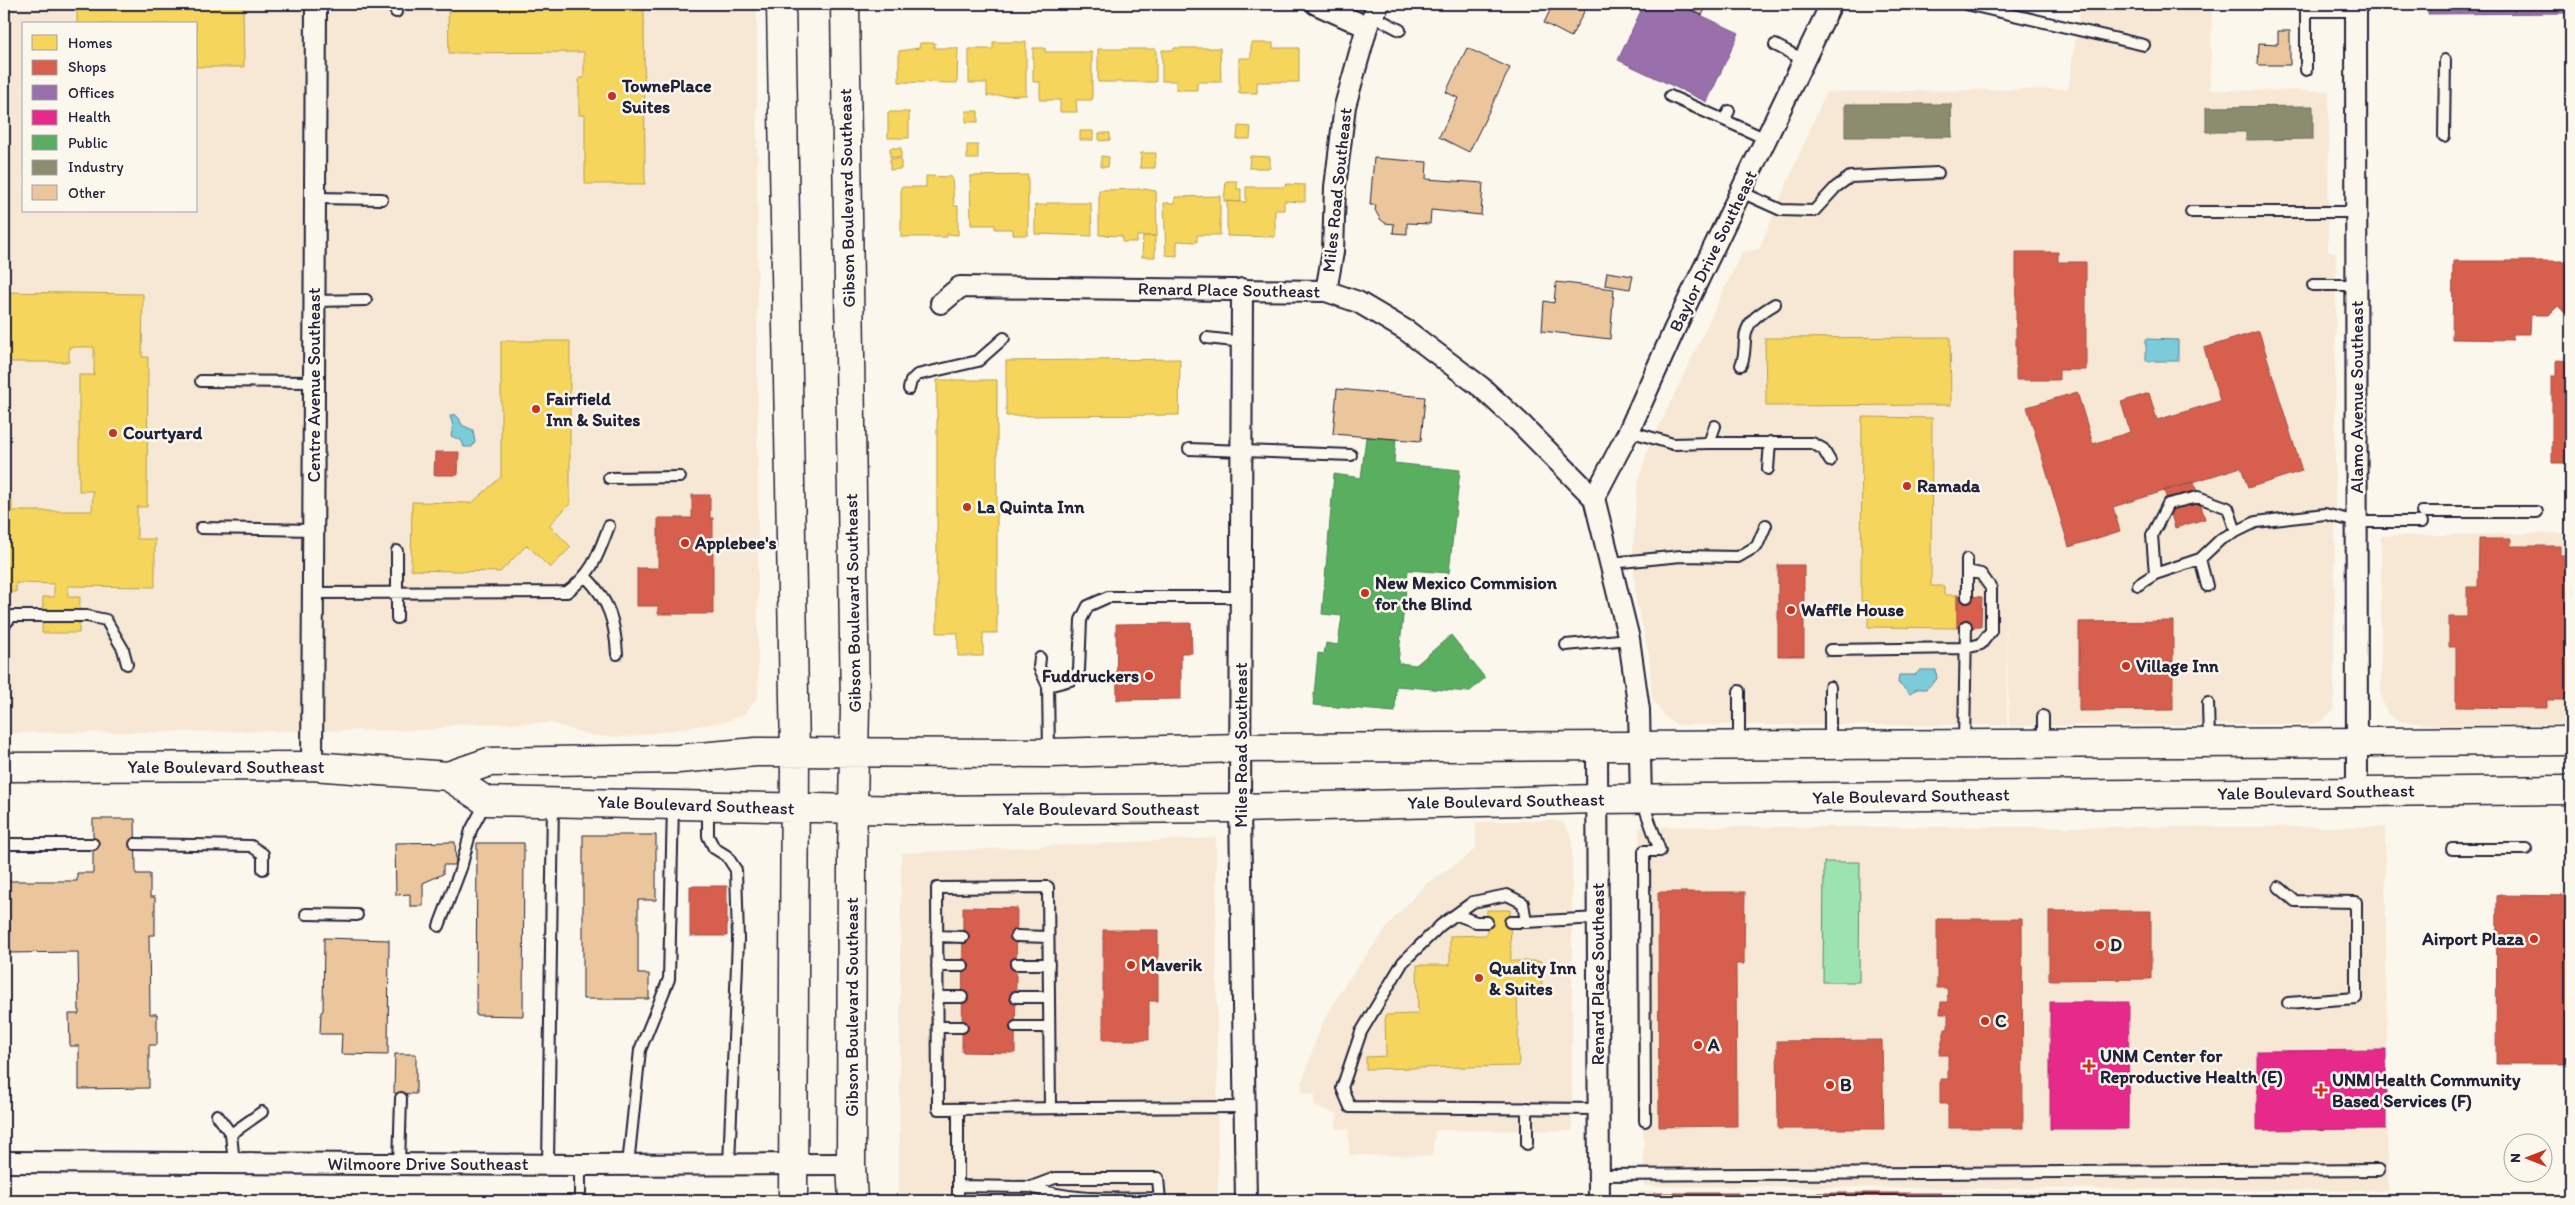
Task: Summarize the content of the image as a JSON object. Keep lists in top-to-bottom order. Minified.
{"streets":{"main road":["Gibson Boulevard Southeast","Yale Boulevard Southeast"],"street":["Miles Road Southeast","Baylor Drive Southeast","Renard Place Southeast","Centre Avenue Southeast","Alamo Avenue Southeast","Wilmoore Drive Southeast"]},"crossings":[["Miles Road Southeast","Renard Place Southeast"],["Miles Road Southeast","Yale Boulevard Southeast"],["Gibson Boulevard Southeast","Yale Boulevard Southeast"],["Gibson Boulevard Southeast","Wilmoore Drive Southeast"],["Baylor Drive Southeast","Renard Place Southeast"],["Renard Place Southeast","Yale Boulevard Southeast"],["Centre Avenue Southeast","Yale Boulevard Southeast"],["Alamo Avenue Southeast","Yale Boulevard Southeast"]],"places":{"other":["TownePlace Suites","Fairfield Inn & Suites","Courtyard","Ramada","La Quinta Inn","Applebee's","New Mexico Commision for the Blind","Waffle House","Village Inn","Fuddruckers","Airport Plaza","D","Maverik","Quality Inn & Suites","C","A","B"],"health":["UNM Center for Reproductive Health (E)","UNM Health Community Based Services (F)"]},"legend":["Homes","Shops","Offices","Health","Public","Industry","Other"],"north":"left"}
